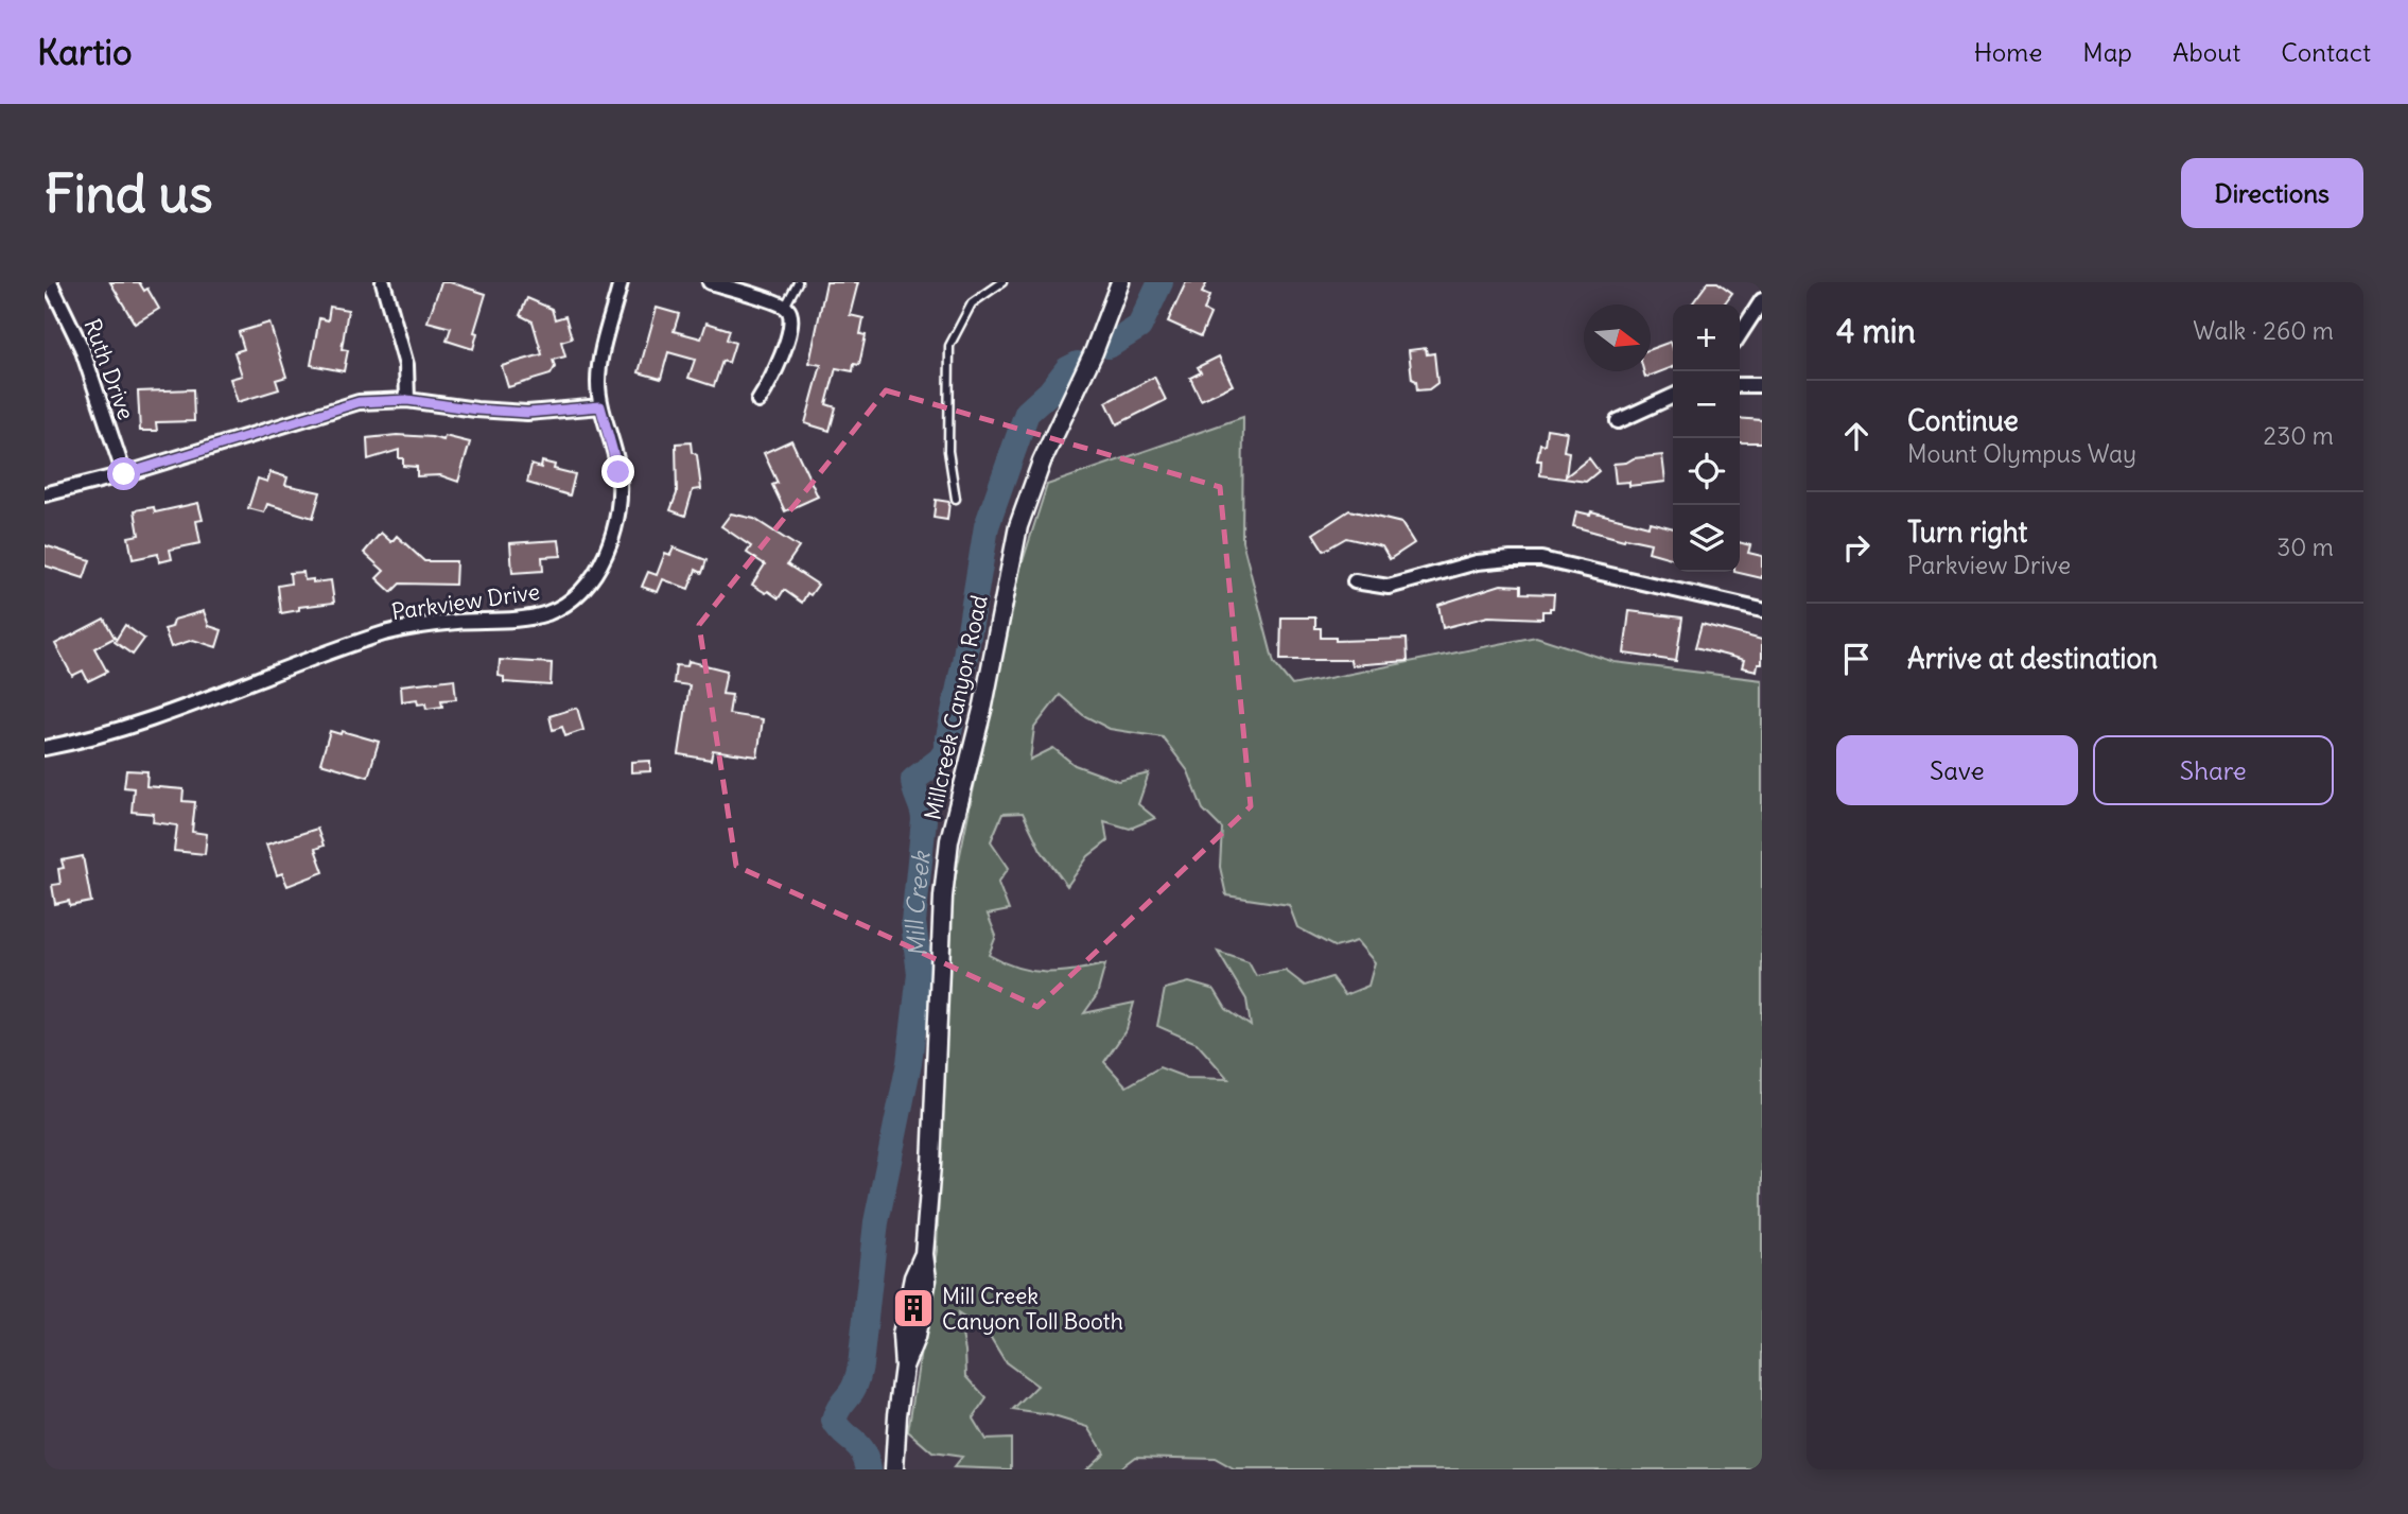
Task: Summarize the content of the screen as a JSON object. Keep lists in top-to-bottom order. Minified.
{"streets":{"street":["Ruth Drive","Parkview Drive","Millcreek Canyon Road"]},"water":["Mill Creek"],"places":{"building":["Mill Creek Canyon Toll Booth"]},"north":"right","page":{"header":"Kartio","nav":["Home","Map","About","Contact"],"buttons":["Directions",["Save","Share"]],"title":"Find us","heading":["4 min","Walk · 260 m"],"map_buttons":["+","−"],"list":[["Continue","Mount Olympus Way","230 m"],["Turn right","Parkview Drive","30 m"],"Arrive at destination"]}}
